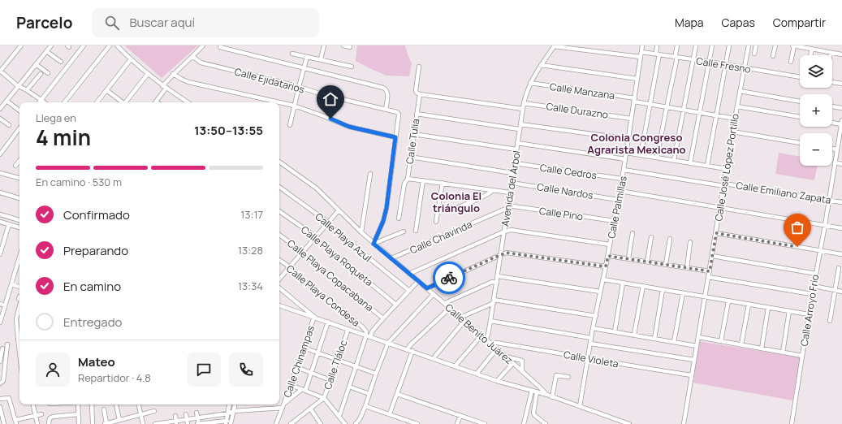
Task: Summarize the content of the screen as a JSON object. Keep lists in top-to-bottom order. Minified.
{"streets":{"street":["Calle Fresno","Calle Ejidatarios","Calle Manzana","Calle Durazno","Calle Tulia","Calle José López Portillo","Calle Cedros","Avenida del Árbol","Calle Nardos","Calle Emiliano Zapata","Calle Palmillas","Calle Pino","Calle Playa Azul","Calle Chavinda","Calle Playa Roqueta","Calle Playa Copacabana","Calle Playa Condesa","Calle Arroyo Frío","Calle Benito Juárez","Calle Violeta","Calle Chinampas","Calle Tláloc"]},"crossings":[["Calle Fresno","Calle José López Portillo"],["Calle Fresno","Calle Palmillas"],["Calle Manzana","Calle José López Portillo"],["Calle Manzana","Avenida del Árbol"],["Calle Manzana","Calle Palmillas"],["Calle Durazno","Avenida del Árbol"],["Calle Durazno","Calle Palmillas"],["Calle José López Portillo","Calle Emiliano Zapata"],["Calle José López Portillo","Calle Violeta"],["Calle Cedros","Avenida del Árbol"],["Calle Cedros","Calle Palmillas"],["Avenida del Árbol","Calle Nardos"],["Avenida del Árbol","Calle Pino"],["Avenida del Árbol","Calle Chavinda"],["Avenida del Árbol","Calle Benito Juárez"],["Calle Nardos","Calle Palmillas"],["Calle Emiliano Zapata","Calle Palmillas"],["Calle Emiliano Zapata","Calle Arroyo Frío"],["Calle Palmillas","Calle Pino"],["Calle Palmillas","Calle Benito Juárez"],["Calle Palmillas","Calle Violeta"],["Calle Pino","Calle Chavinda"],["Calle Chavinda","Calle Benito Juárez"],["Calle Playa Condesa","Calle Benito Juárez"],["Calle Benito Juárez","Calle Violeta"],["Calle Benito Juárez","Calle Chinampas"],["Calle Benito Juárez","Calle Tláloc"]],"districts":["Colonia Congreso Agrarista Mexicano","Colonia El triángulo"],"page":{"header":"Parcelo","search":"Buscar aquí","nav":["Mapa","Capas","Compartir"],"map_buttons":["+","−"],"heading":["4 min","Llega en","13:50–13:55"],"panel":["Mateo","Repartidor · 4.8"],"bar":"En camino · 530 m","list":[["Confirmado","13:17"],["Preparando","13:28"],["En camino","13:34"],"Entregado"]}}
